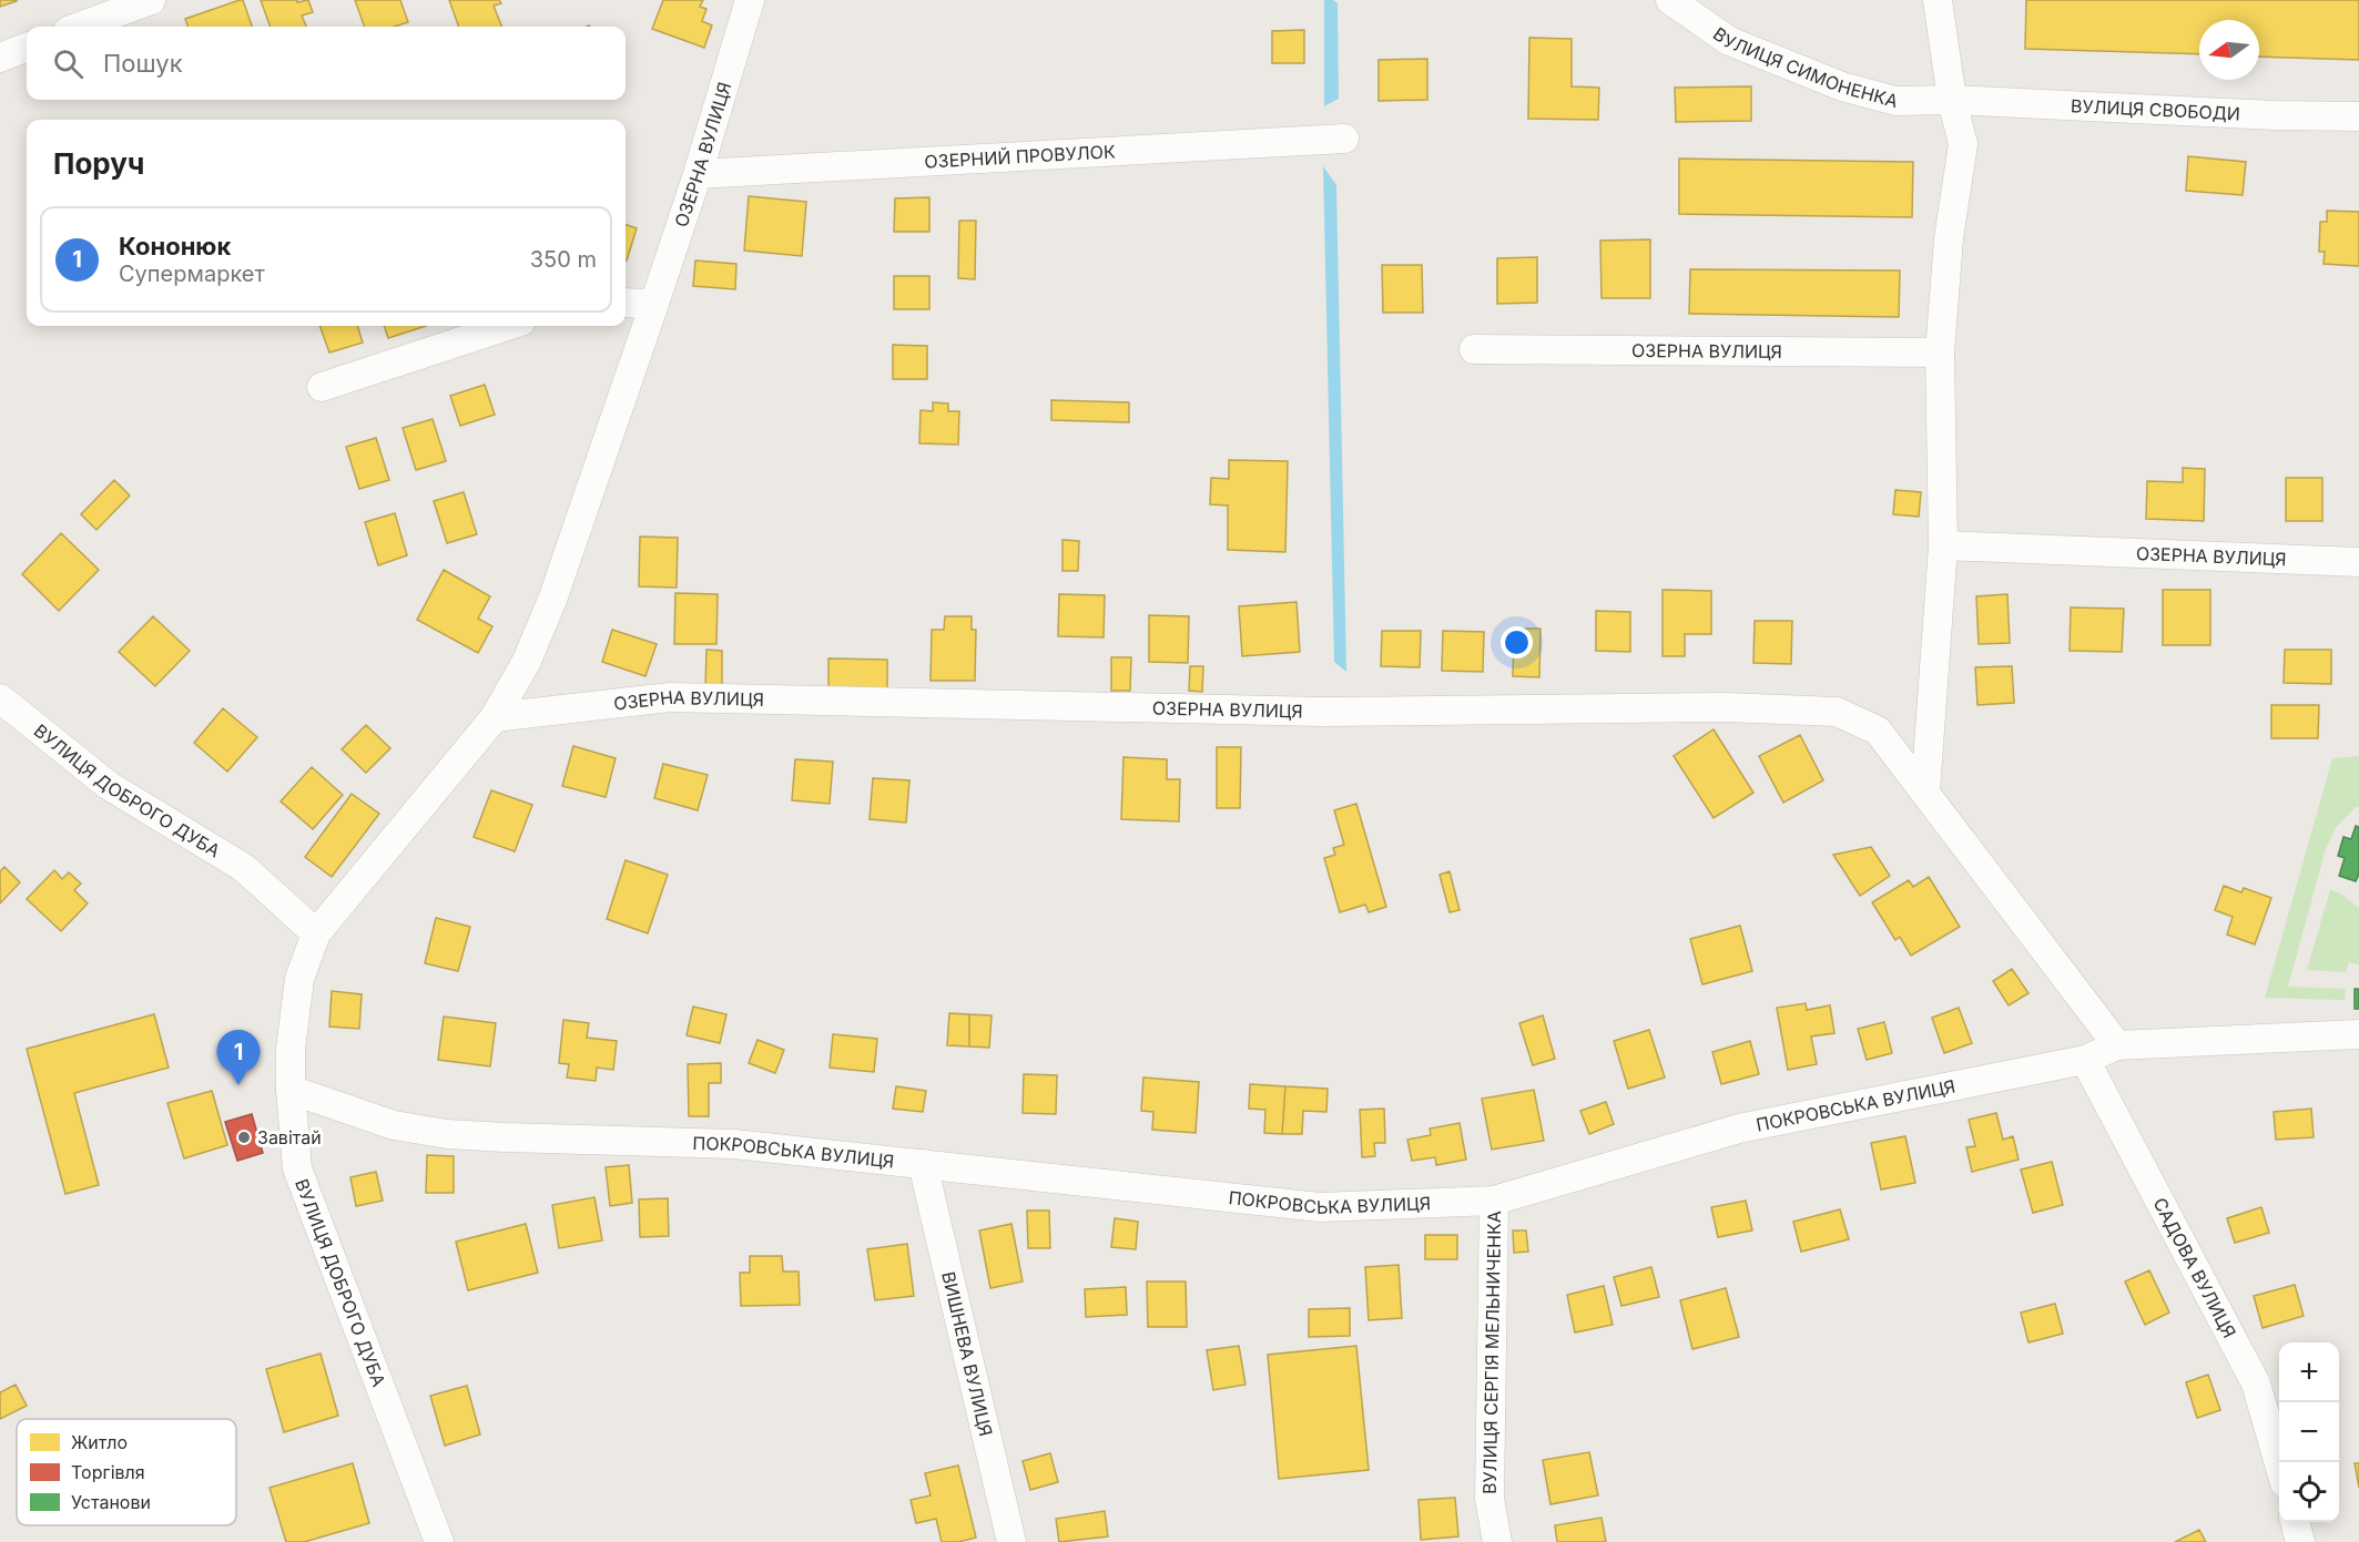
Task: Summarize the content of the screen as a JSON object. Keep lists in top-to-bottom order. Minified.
{"streets":{"street":["ВУЛИЦЯ СИМОНЕНКА","ВУЛИЦЯ СВОБОДИ","ОЗЕРНА ВУЛИЦЯ","ОЗЕРНИЙ ПРОВУЛОК","ВУЛИЦЯ ДОБРОГО ДУБА","ПОКРОВСЬКА ВУЛИЦЯ","САДОВА ВУЛИЦЯ","ВИШНЕВА ВУЛИЦЯ","ВУЛИЦЯ СЕРГІЯ МЕЛЬНИЧЕНКА"]},"crossings":[["ВУЛИЦЯ СИМОНЕНКА","ВУЛИЦЯ СВОБОДИ"],["ОЗЕРНА ВУЛИЦЯ","ОЗЕРНИЙ ПРОВУЛОК"],["ОЗЕРНА ВУЛИЦЯ","ВУЛИЦЯ ДОБРОГО ДУБА"],["ОЗЕРНА ВУЛИЦЯ","ПОКРОВСЬКА ВУЛИЦЯ"],["ВУЛИЦЯ ДОБРОГО ДУБА","ПОКРОВСЬКА ВУЛИЦЯ"],["ПОКРОВСЬКА ВУЛИЦЯ","САДОВА ВУЛИЦЯ"],["ПОКРОВСЬКА ВУЛИЦЯ","ВИШНЕВА ВУЛИЦЯ"],["ПОКРОВСЬКА ВУЛИЦЯ","ВУЛИЦЯ СЕРГІЯ МЕЛЬНИЧЕНКА"]],"places":["Завітай"],"legend":["Житло","Торгівля","Установи"],"north":"left","page":{"search":"Пошук","heading":"Поруч","list":[{"mark":"1","name":"Кононюк","note":"Супермаркет","value":"350 m"}],"pins":"1","map_buttons":["+","−"]}}
